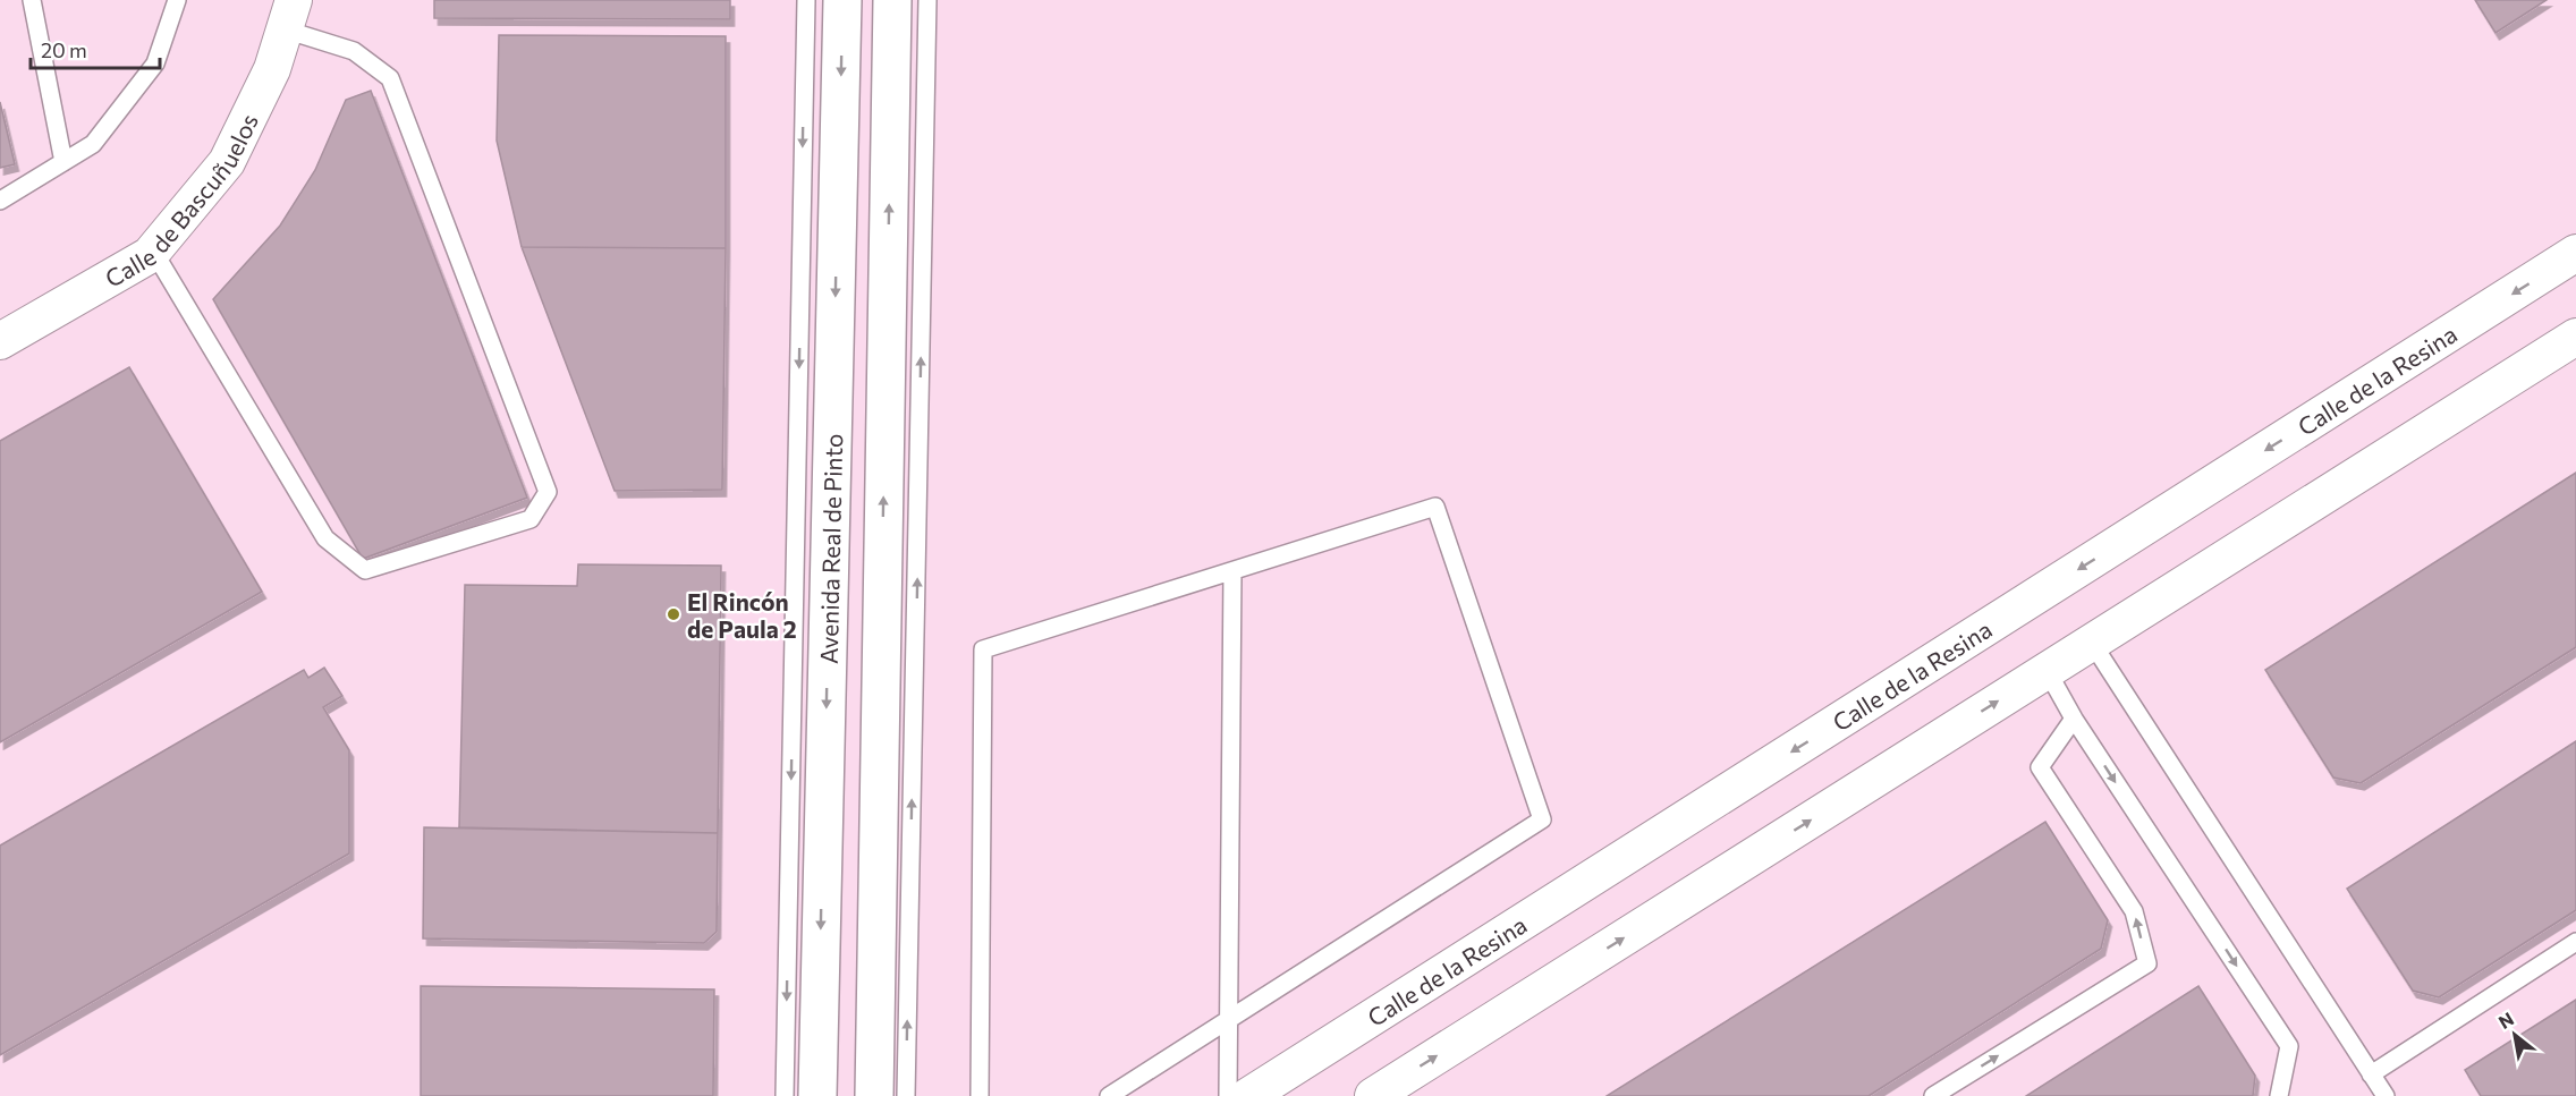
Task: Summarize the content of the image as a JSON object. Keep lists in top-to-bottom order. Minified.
{"streets":{"main road":["Avenida Real de Pinto"],"street":["Calle de Bascuñuelos","Calle de la Resina"]},"places":["El Rincón de Paula 2"],"scale_bar":"20 m","north":"top left"}
